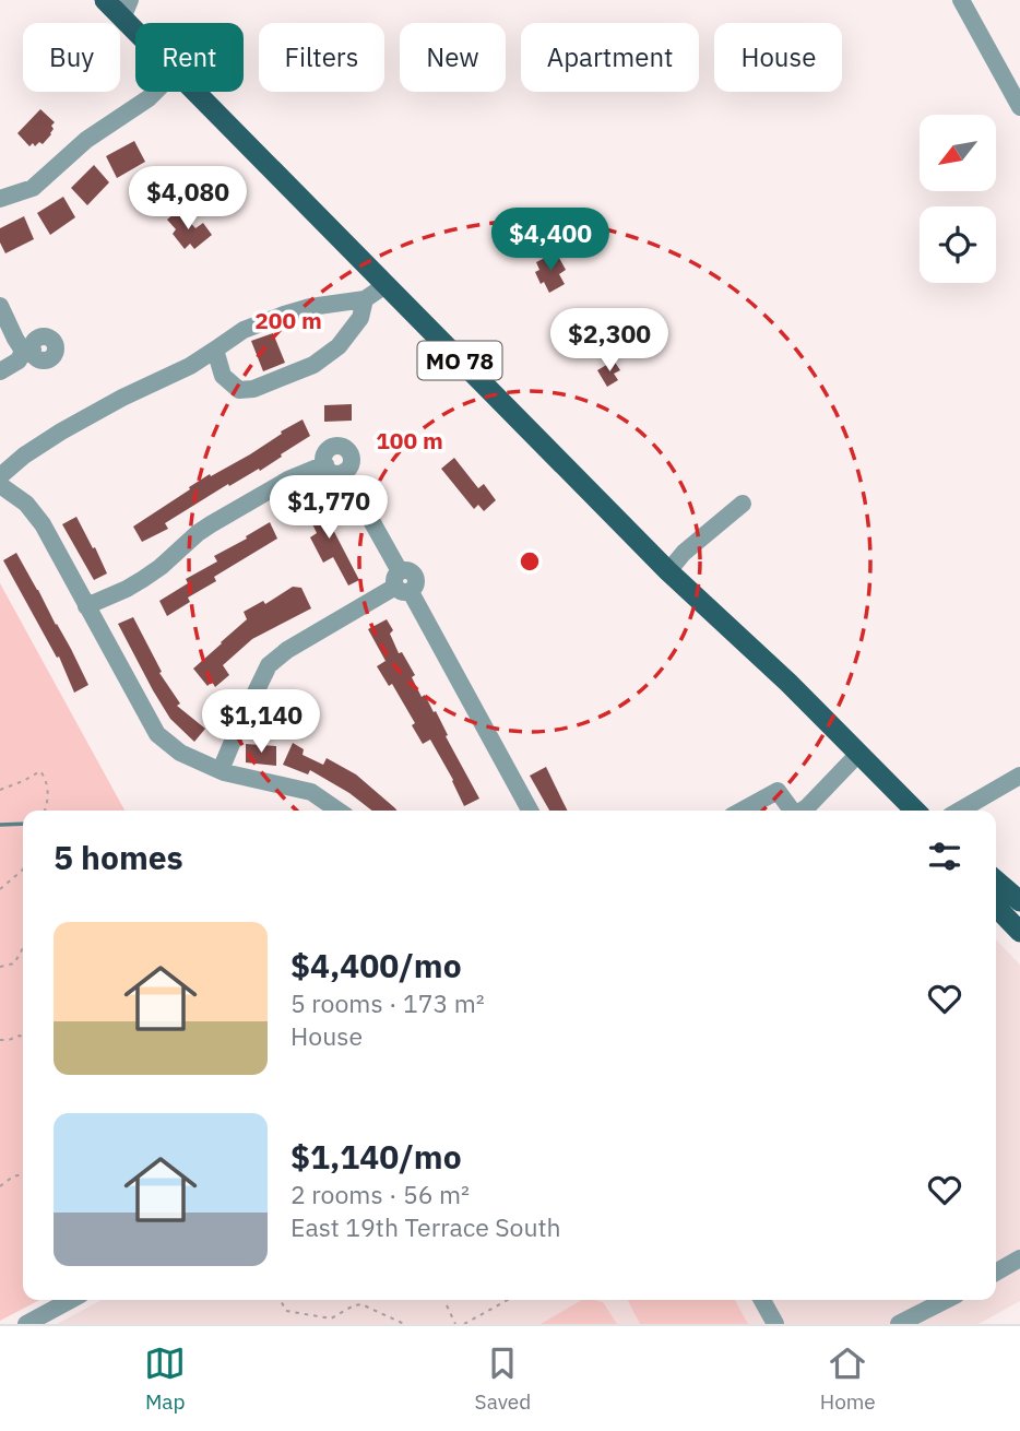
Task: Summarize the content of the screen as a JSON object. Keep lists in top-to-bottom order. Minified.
{"streets":{"main road":["MO 78"]},"north":"bottom left","page":{"chip":["Buy","Rent","Filters","New","Apartment","House"],"price":["$4,080","$4,400","$2,300","$1,770","$1,140"],"heading":"5 homes","list":[{"name":"$4,400/mo","note":"5 rooms · 173 m² · House"},{"name":"$1,140/mo","note":"2 rooms · 56 m² · East 19th Terrace South"}],"tabs":["Map","Saved","Home"]},"rings":["200 m","100 m"]}
